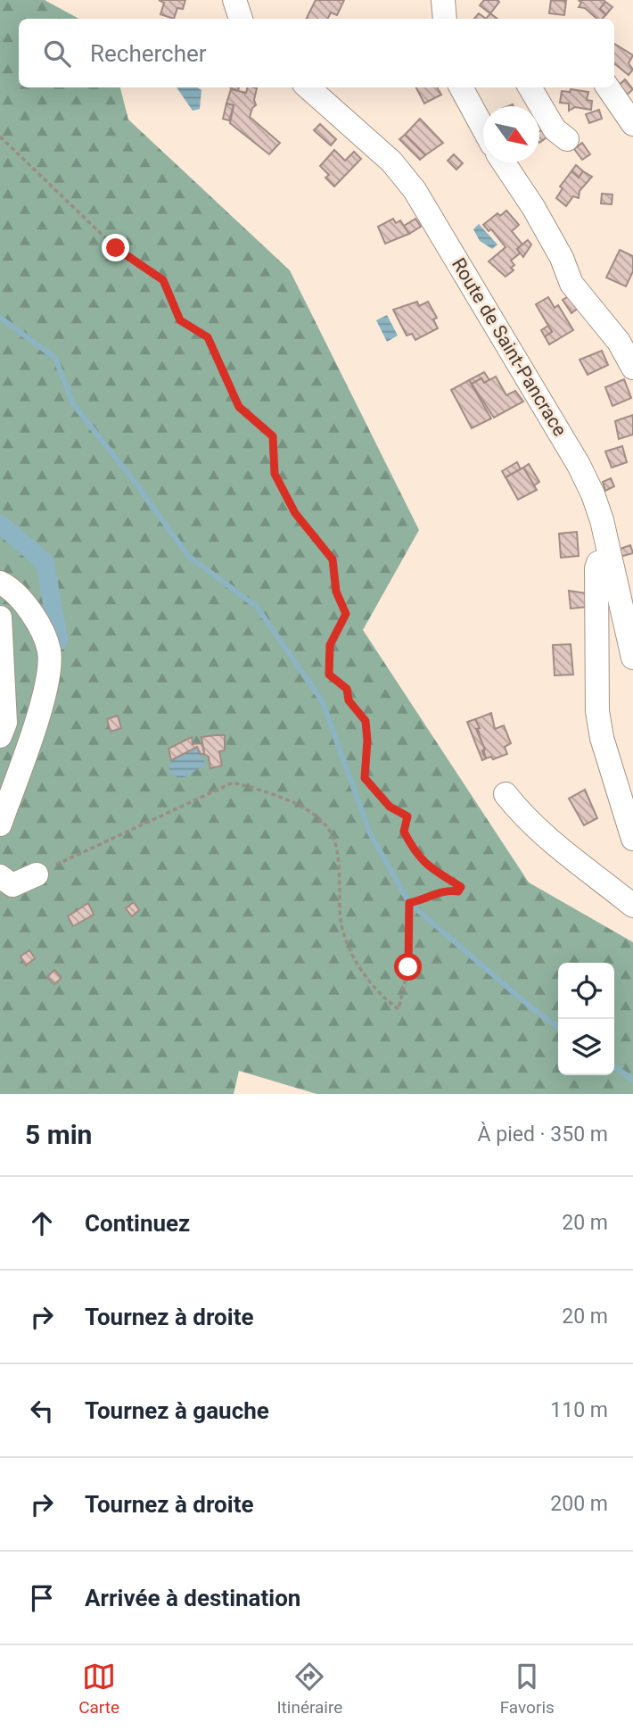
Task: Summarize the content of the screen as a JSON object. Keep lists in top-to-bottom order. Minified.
{"streets":{"street":["Route de Saint-Pancrace"]},"north":"bottom right","page":{"search":"Rechercher","heading":["5 min","À pied · 350 m"],"list":[["Continuez","20 m"],["Tournez à droite","20 m"],["Tournez à gauche","110 m"],["Tournez à droite","200 m"],"Arrivée à destination"],"nav":["Carte","Itinéraire","Favoris"]}}
